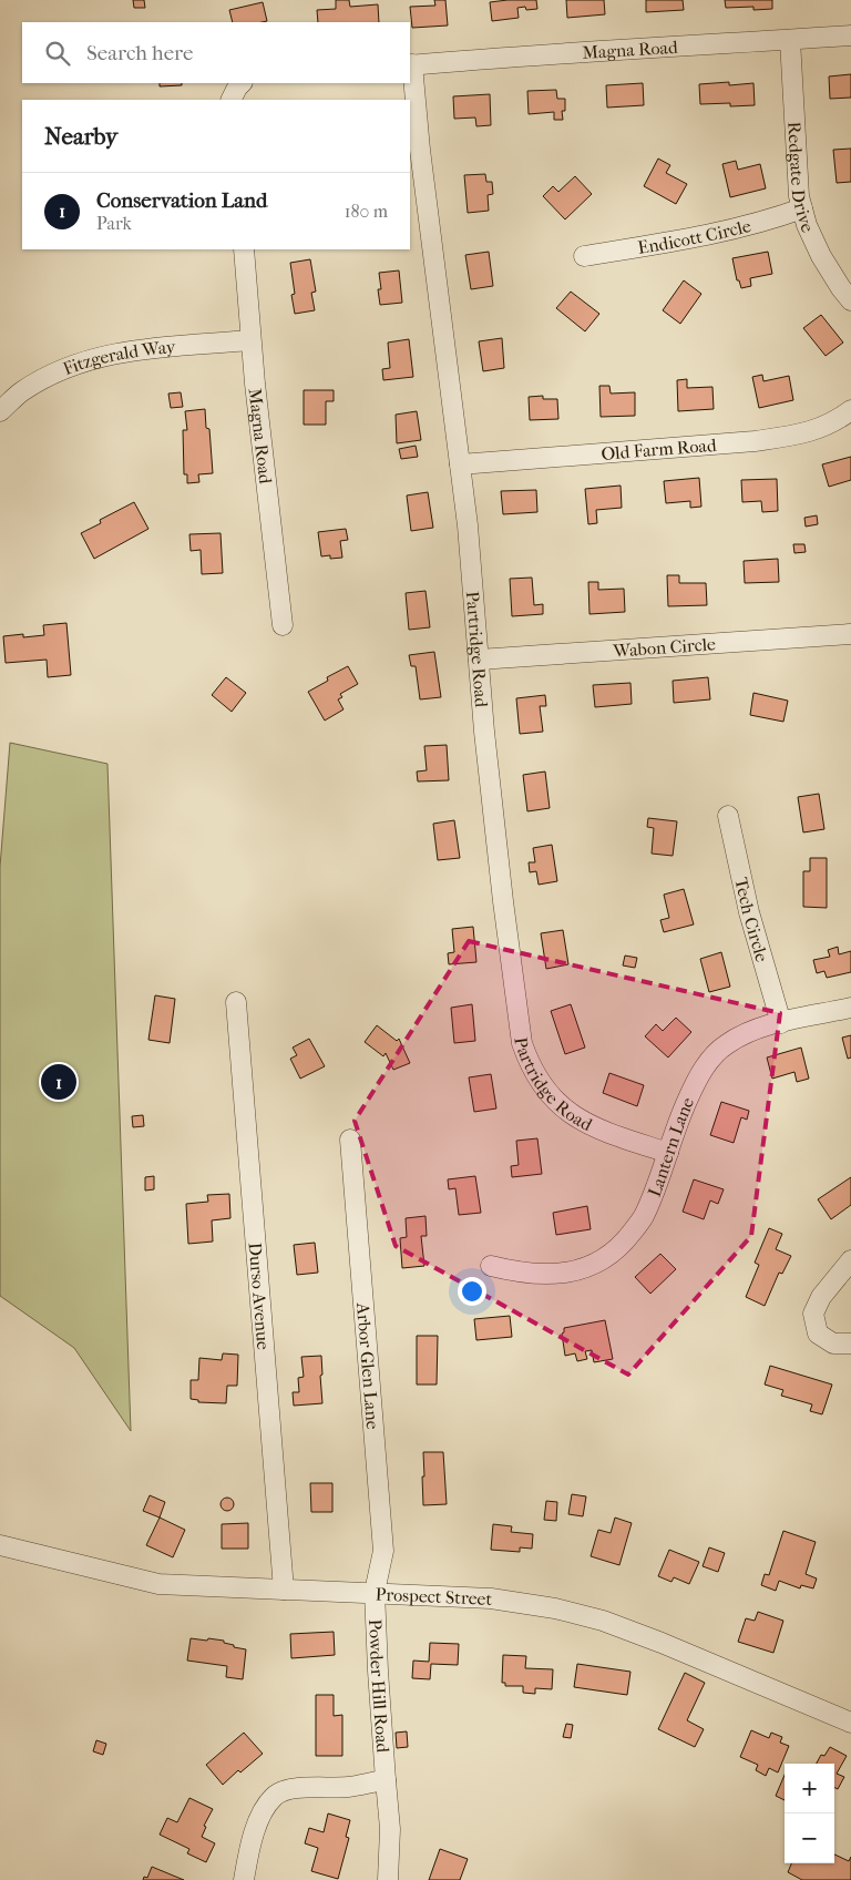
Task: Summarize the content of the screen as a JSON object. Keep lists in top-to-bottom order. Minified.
{"streets":{"street":["Magna Road","Redgate Drive","Endicott Circle","Fitzgerald Way","Old Farm Road","Wabon Circle","Partridge Road","Tech Circle","Lantern Lane","Durso Avenue","Arbor Glen Lane","Prospect Street","Powder Hill Road"]},"crossings":[["Magna Road","Redgate Drive"],["Magna Road","Fitzgerald Way"],["Magna Road","Partridge Road"],["Redgate Drive","Endicott Circle"],["Old Farm Road","Partridge Road"],["Wabon Circle","Partridge Road"],["Partridge Road","Lantern Lane"],["Tech Circle","Lantern Lane"],["Durso Avenue","Prospect Street"],["Arbor Glen Lane","Prospect Street"],["Arbor Glen Lane","Powder Hill Road"],["Prospect Street","Powder Hill Road"]],"page":{"search":"Search here","heading":"Nearby","list":[{"mark":"1","name":"Conservation Land","note":"Park","value":"180 m"}],"pins":"1","map_buttons":["+","−"]}}
